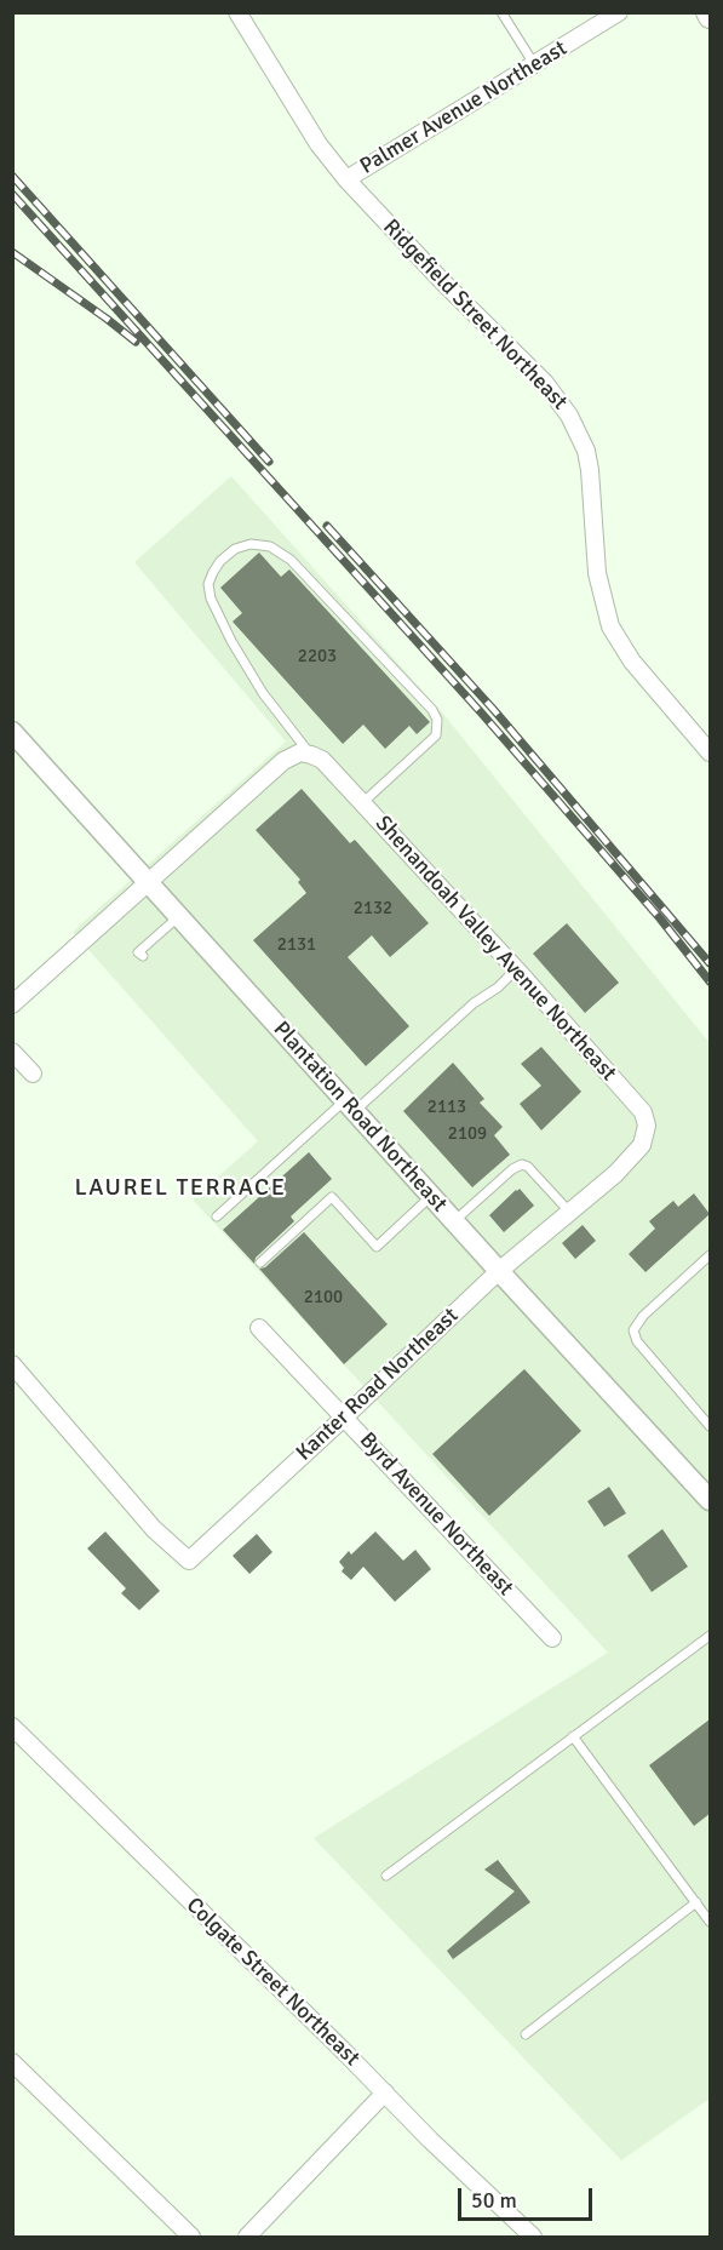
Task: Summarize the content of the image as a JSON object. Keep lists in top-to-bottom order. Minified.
{"streets":{"street":["Palmer Avenue Northeast","Ridgefield Street Northeast","Shenandoah Valley Avenue Northeast","Plantation Road Northeast","Kanter Road Northeast","Byrd Avenue Northeast","Colgate Street Northeast"]},"crossings":[["Palmer Avenue Northeast","Ridgefield Street Northeast"],["Shenandoah Valley Avenue Northeast","Kanter Road Northeast"],["Plantation Road Northeast","Kanter Road Northeast"],["Kanter Road Northeast","Byrd Avenue Northeast"]],"districts":["LAUREL TERRACE"],"house_numbers":["2203","2132","2131","2113","2109","2100"],"scale_bar":"50 m"}
